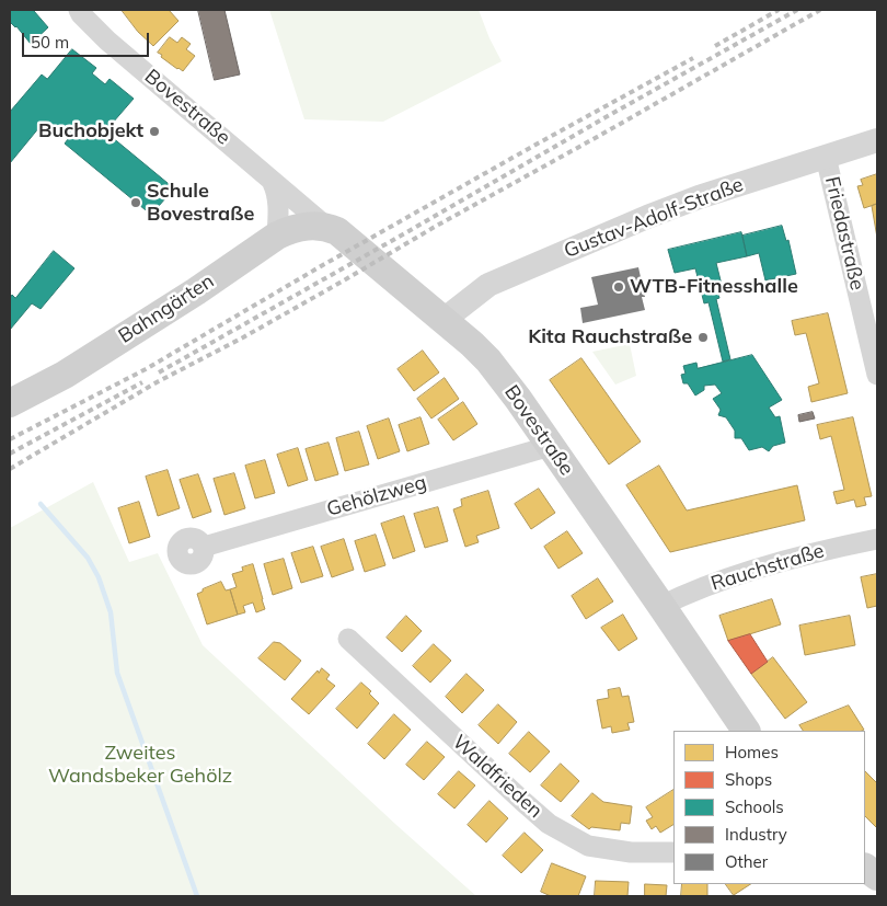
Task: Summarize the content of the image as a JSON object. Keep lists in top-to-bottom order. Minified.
{"streets":{"main road":["Bovestraße","Bahngärten"],"street":["Gustav-Adolf-Straße","Friedastraße","Gehölzweg","Rauchstraße","Waldfrieden"]},"crossings":[["Bovestraße","Gustav-Adolf-Straße"],["Bovestraße","Bahngärten"],["Bovestraße","Gehölzweg"],["Bovestraße","Rauchstraße"],["Gustav-Adolf-Straße","Friedastraße"]],"parks":["Zweites Wandsbeker Gehölz"],"places":["Buchobjekt","Schule Bovestraße","WTB-Fitnesshalle","Kita Rauchstraße"],"legend":["Homes","Shops","Schools","Industry","Other"],"scale_bar":"50 m"}
